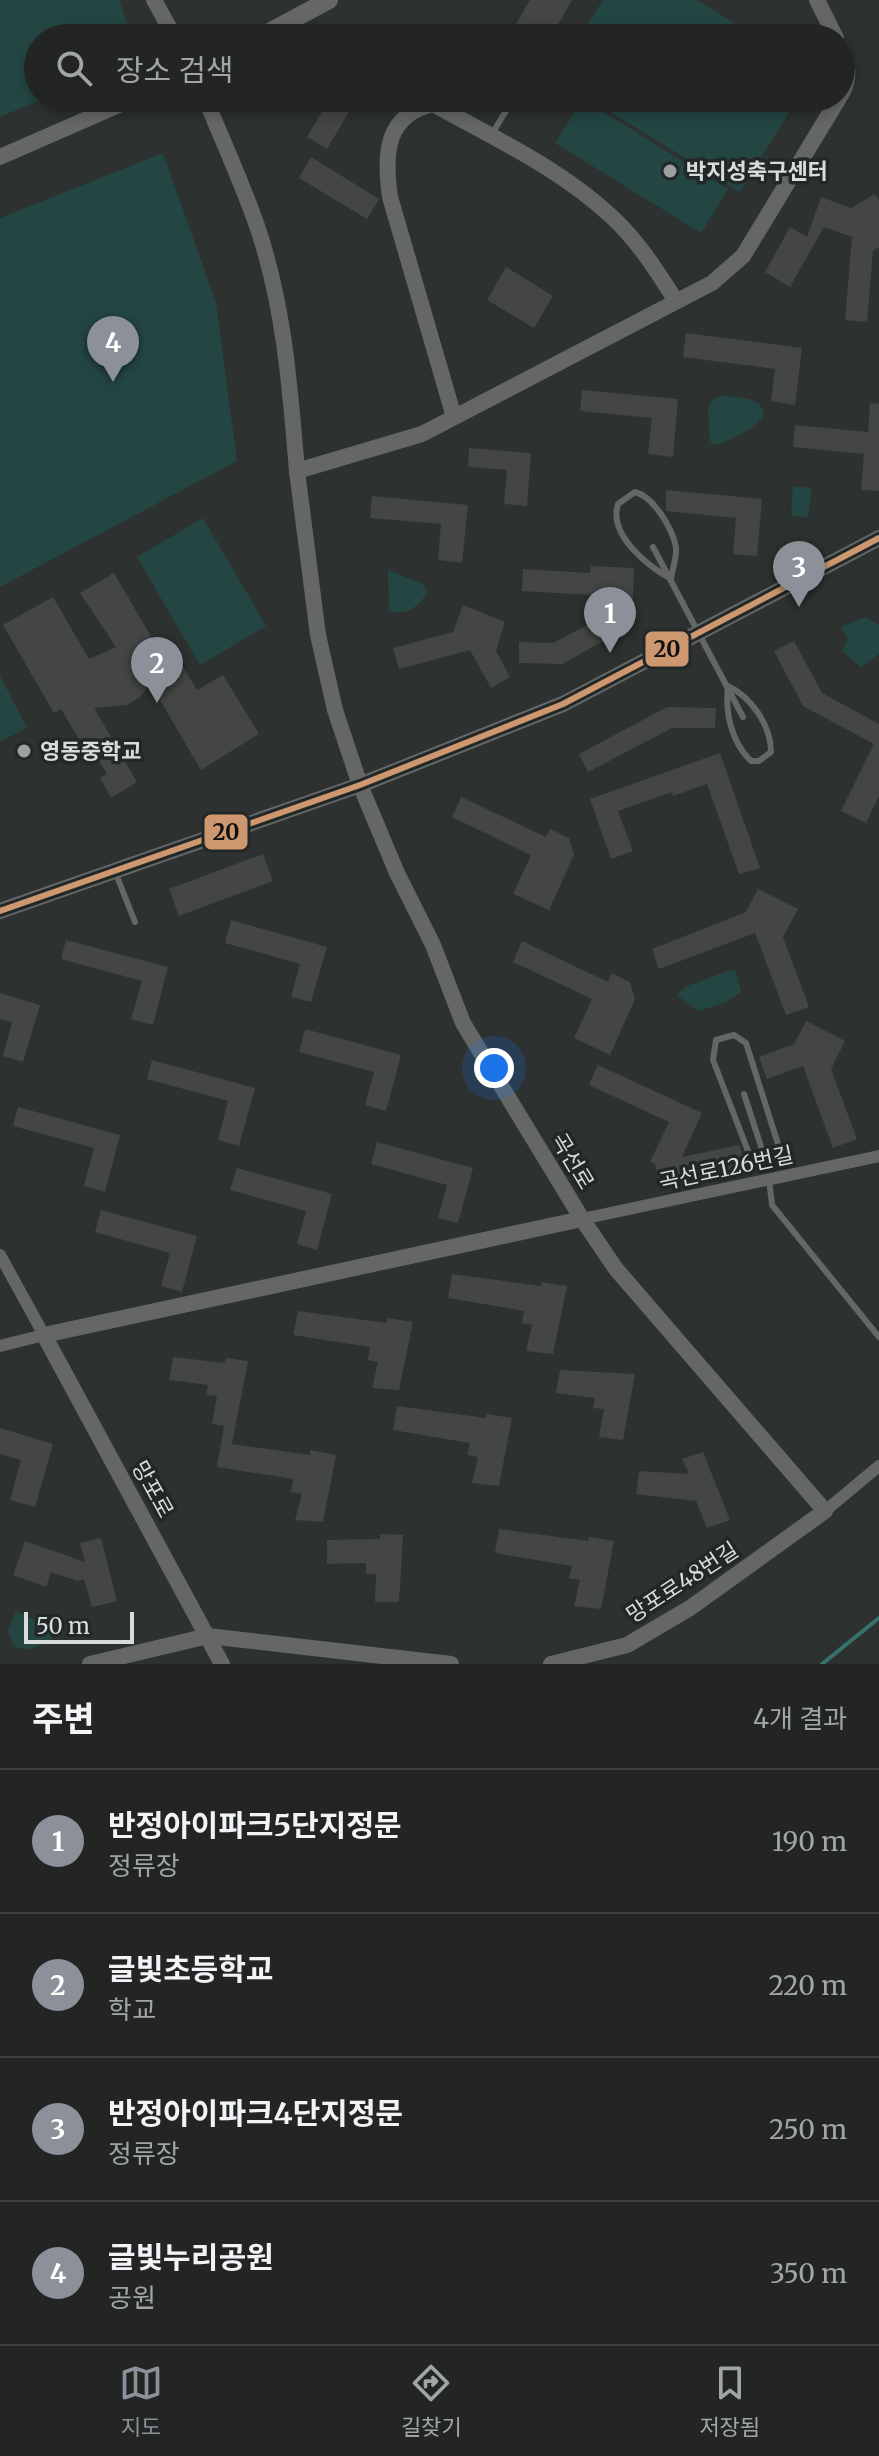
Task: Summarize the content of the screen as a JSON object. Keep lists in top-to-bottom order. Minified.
{"streets":{"street":["곡선로","곡선로126번길","망포로","망포로48번길"]},"crossings":[["곡선로","곡선로126번길"],["곡선로","망포로48번길"]],"places":["박지성축구센터","영동중학교"],"lines":["transit line 20"],"scale_bar":"50 m","page":{"search":"장소 검색","pins":["4","3","1","2"],"scale":"50 m","heading":["주변","4개 결과"],"list":[{"mark":"1","name":"반정아이파크5단지정문","note":"정류장","value":"190 m"},{"mark":"2","name":"글빛초등학교","note":"학교","value":"220 m"},{"mark":"3","name":"반정아이파크4단지정문","note":"정류장","value":"250 m"},{"mark":"4","name":"글빛누리공원","note":"공원","value":"350 m"}],"nav":["지도","길찾기","저장됨"]}}
